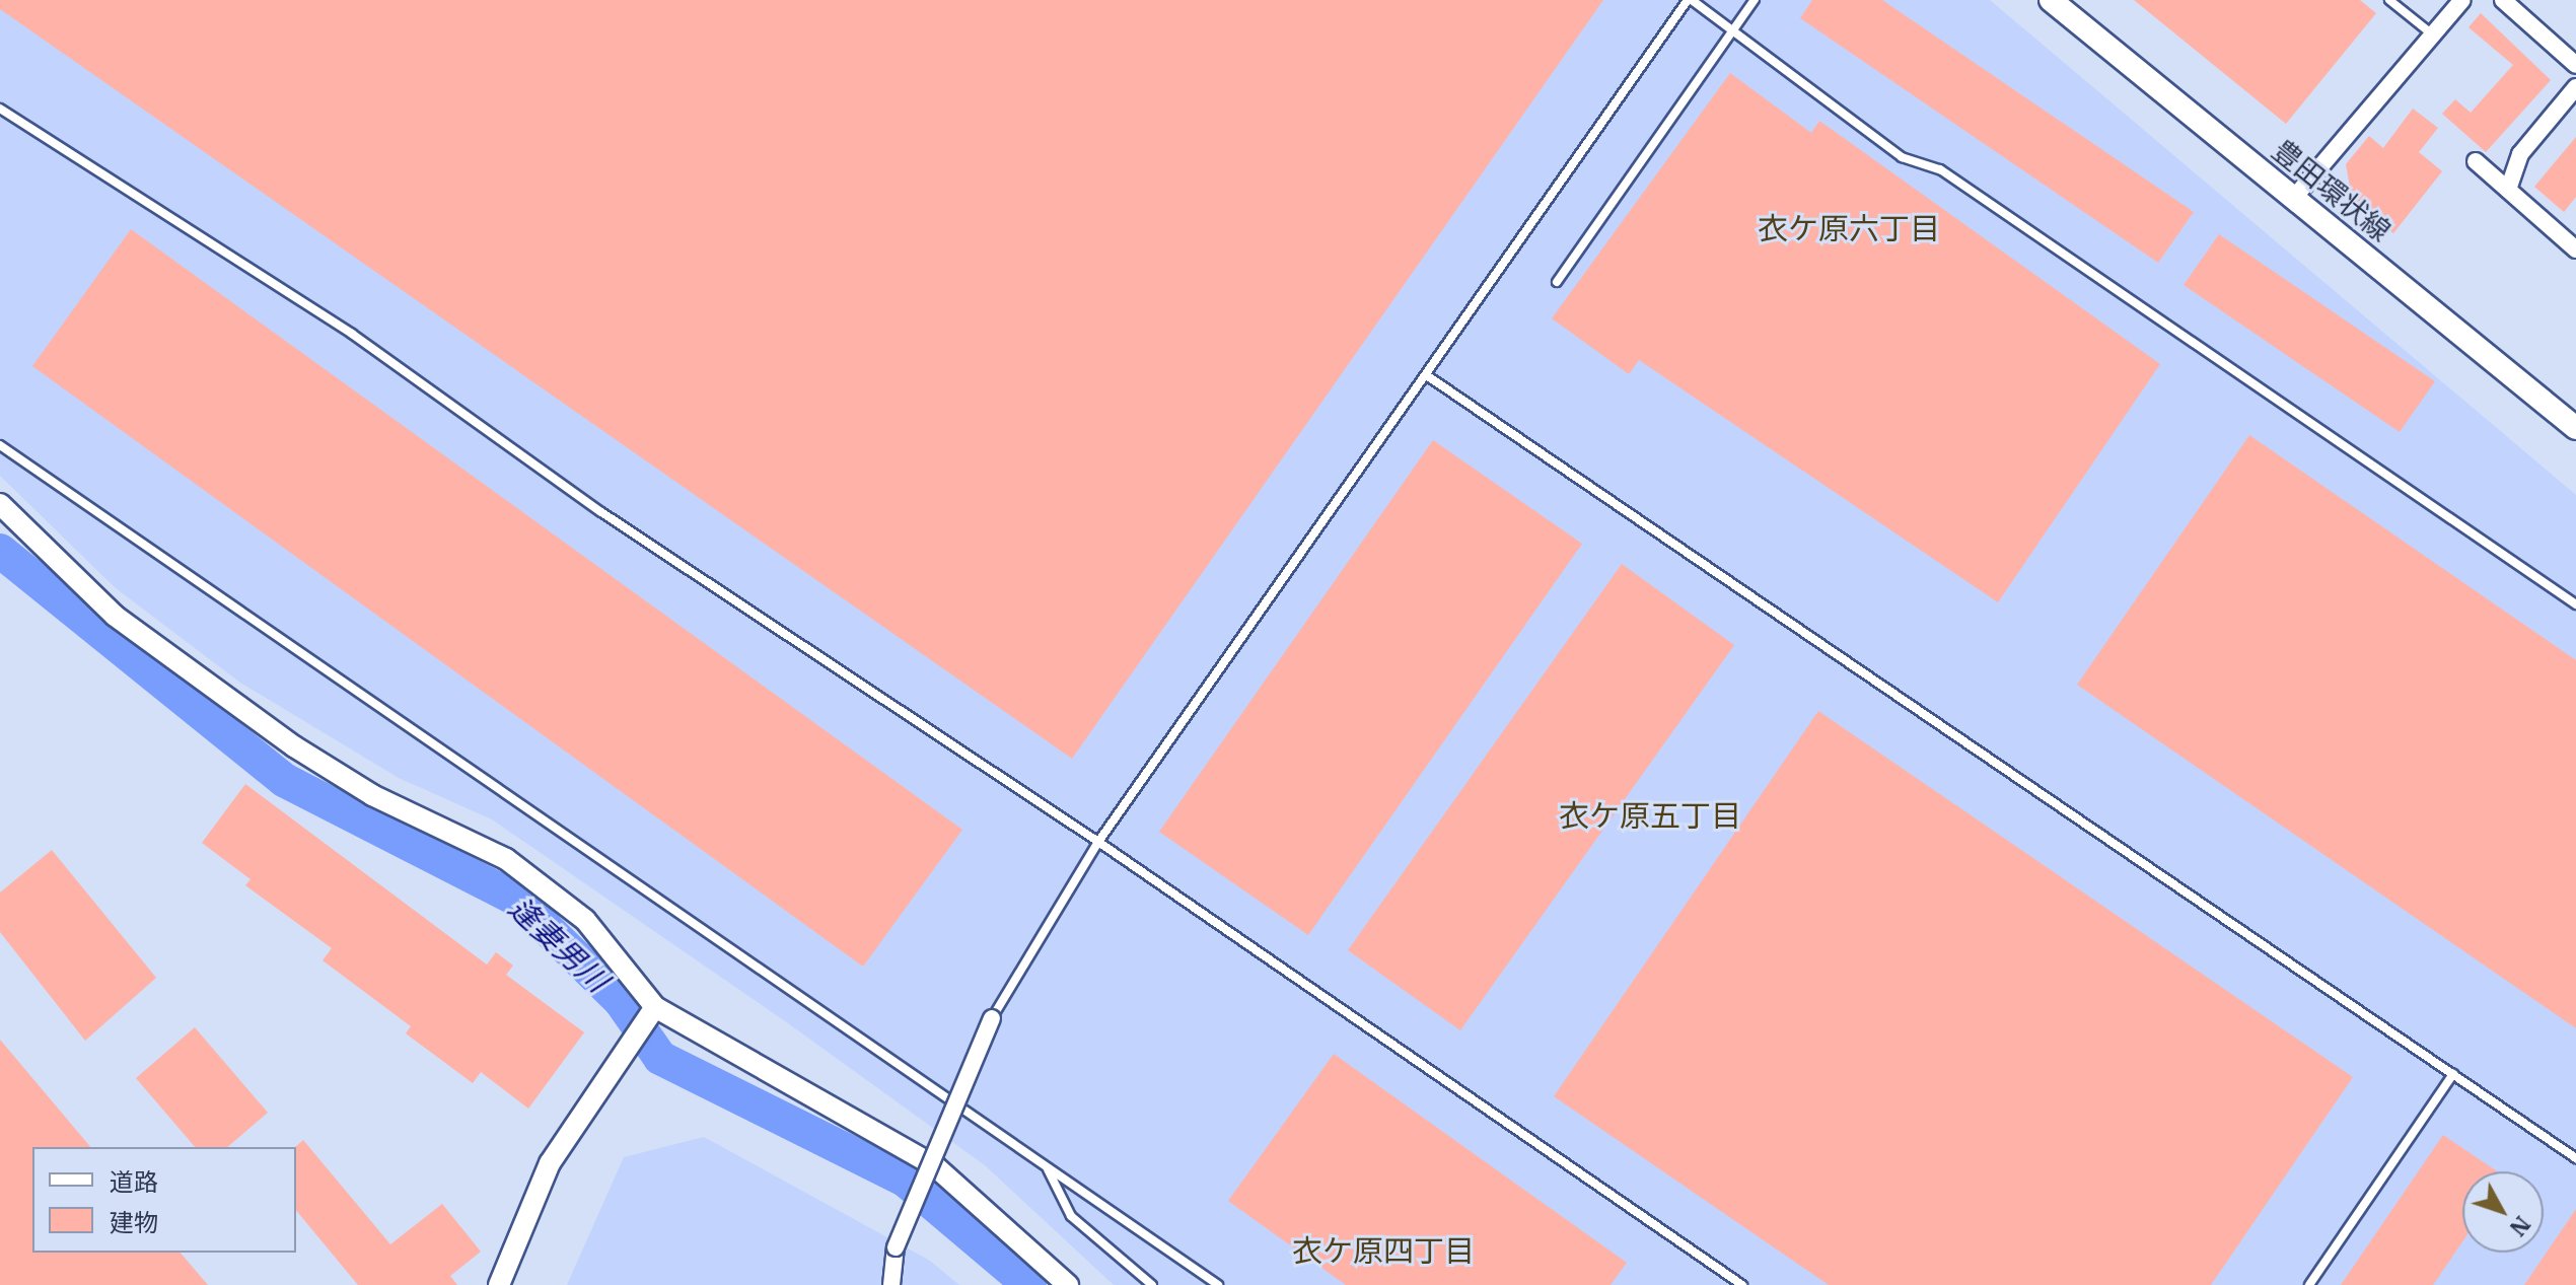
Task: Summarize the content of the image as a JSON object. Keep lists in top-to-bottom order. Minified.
{"streets":{"main road":["豊田環状線"]},"districts":["衣ケ原六丁目","衣ケ原五丁目","衣ケ原四丁目"],"water":["逢妻男川"],"legend":["道路","建物"],"north":"bottom right"}
